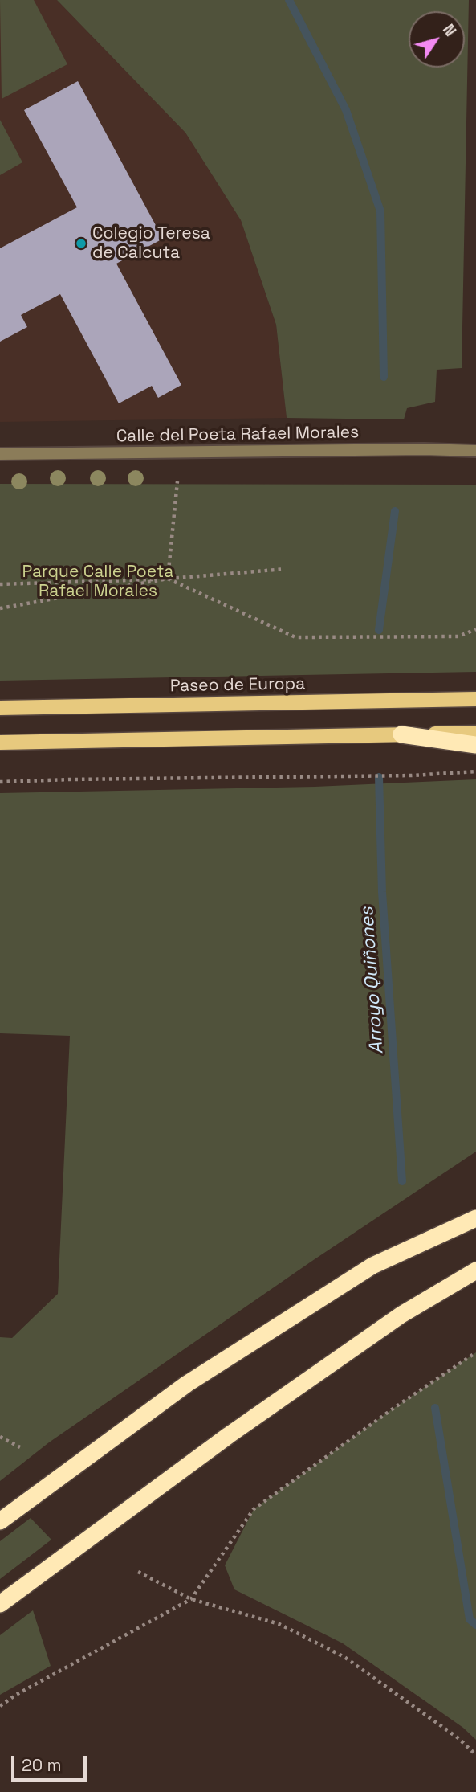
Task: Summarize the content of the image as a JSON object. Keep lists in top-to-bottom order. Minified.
{"streets":{"main road":["Paseo de Europa"],"street":["Calle del Poeta Rafael Morales"]},"water":["Arroyo Quiñones"],"parks":["Parque Calle Poeta Rafael Morales"],"places":["Colegio Teresa de Calcuta"],"scale_bar":"20 m","north":"top right"}
